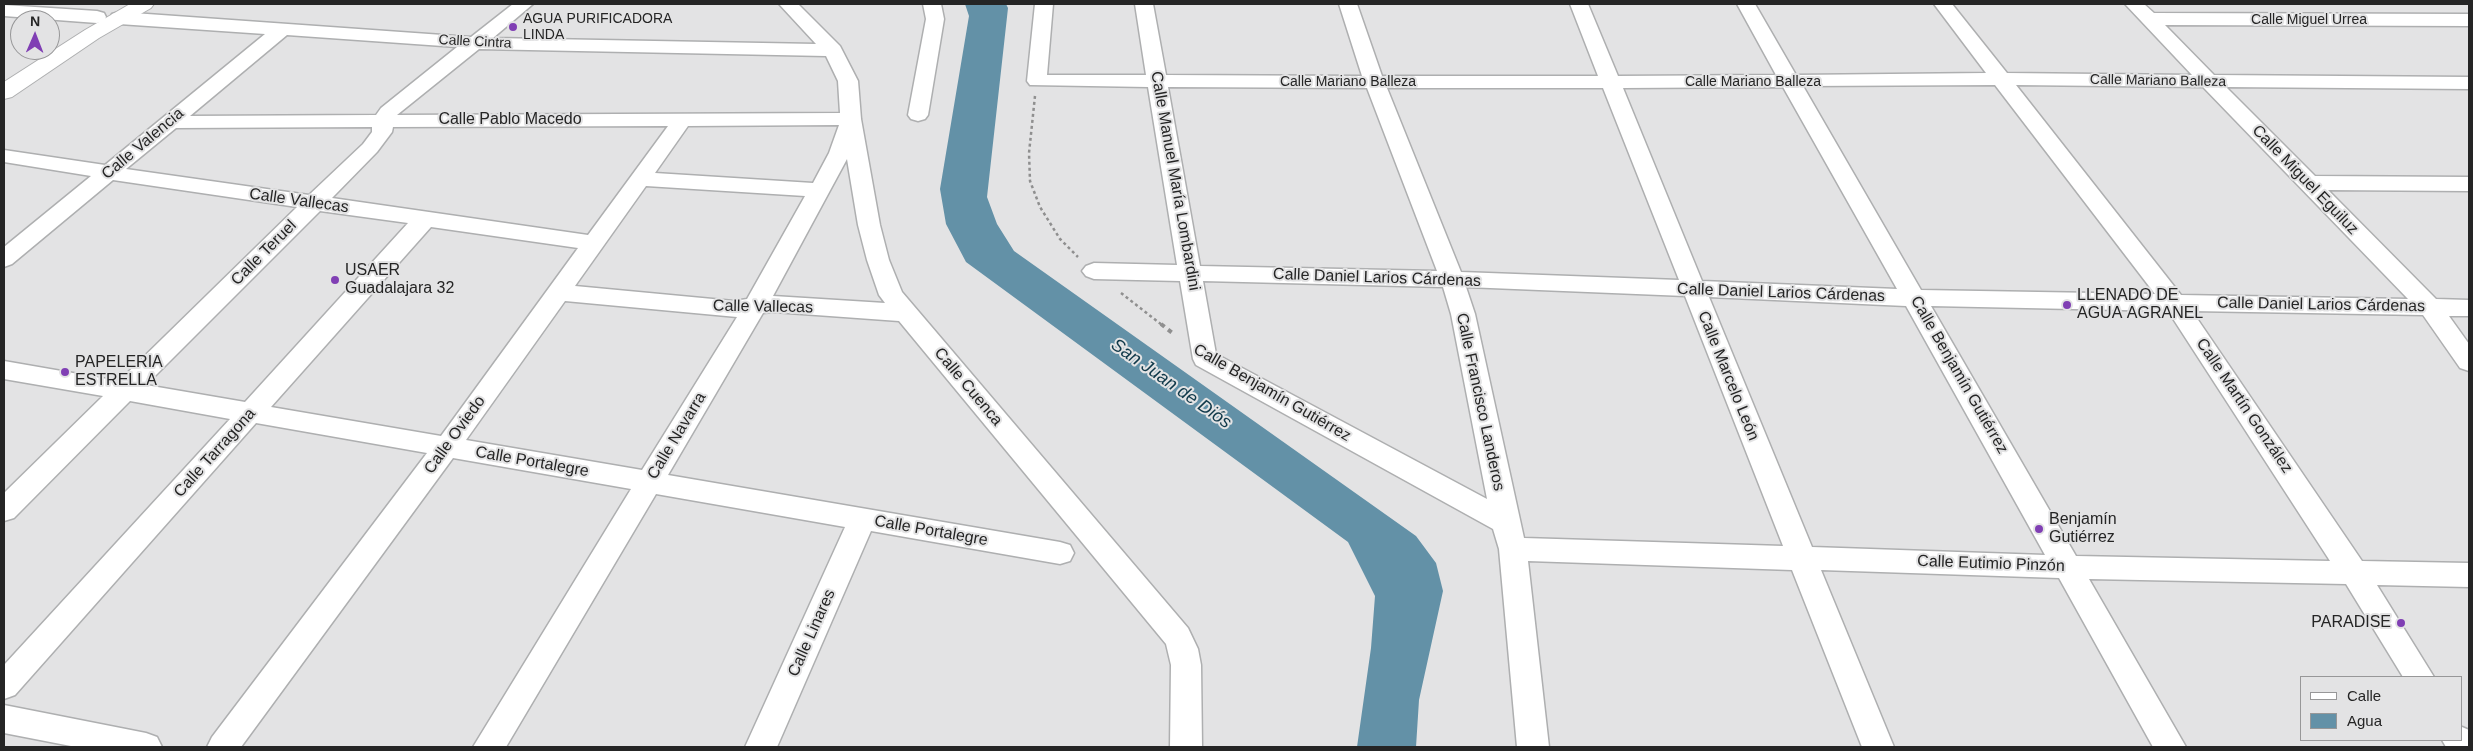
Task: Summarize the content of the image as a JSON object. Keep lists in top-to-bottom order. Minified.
{"streets":{"street":["Calle Miguel Urrea","Calle Cintra","Calle Mariano Balleza","Calle Pablo Macedo","Calle Valencia","Calle Miguel Eguiluz","Calle Manuel María Lombardini","Calle Vallecas","Calle Teruel","Calle Daniel Larios Cárdenas","Calle Benjamín Gutiérrez","Calle Marcelo León","Calle Cuenca","Calle Francisco Landeros","Calle Martín González","Calle Oviedo","Calle Navarra","Calle Tarragona","Calle Portalegre","Calle Eutimio Pinzón","Calle Linares"]},"crossings":[["Calle Miguel Urrea","Calle Miguel Eguiluz"],["Calle Cintra","Calle Valencia"],["Calle Cintra","Calle Teruel"],["Calle Cintra","Calle Cuenca"],["Calle Mariano Balleza","Calle Miguel Eguiluz"],["Calle Mariano Balleza","Calle Manuel María Lombardini"],["Calle Mariano Balleza","Calle Benjamín Gutiérrez"],["Calle Mariano Balleza","Calle Marcelo León"],["Calle Mariano Balleza","Calle Francisco Landeros"],["Calle Mariano Balleza","Calle Martín González"],["Calle Pablo Macedo","Calle Valencia"],["Calle Pablo Macedo","Calle Teruel"],["Calle Pablo Macedo","Calle Cuenca"],["Calle Pablo Macedo","Calle Oviedo"],["Calle Pablo Macedo","Calle Navarra"],["Calle Valencia","Calle Vallecas"],["Calle Miguel Eguiluz","Calle Daniel Larios Cárdenas"],["Calle Manuel María Lombardini","Calle Daniel Larios Cárdenas"],["Calle Manuel María Lombardini","Calle Benjamín Gutiérrez"],["Calle Vallecas","Calle Teruel"],["Calle Vallecas","Calle Cuenca"],["Calle Vallecas","Calle Oviedo"],["Calle Vallecas","Calle Navarra"],["Calle Vallecas","Calle Tarragona"],["Calle Teruel","Calle Portalegre"],["Calle Daniel Larios Cárdenas","Calle Benjamín Gutiérrez"],["Calle Daniel Larios Cárdenas","Calle Marcelo León"],["Calle Daniel Larios Cárdenas","Calle Francisco Landeros"],["Calle Daniel Larios Cárdenas","Calle Martín González"],["Calle Benjamín Gutiérrez","Calle Francisco Landeros"],["Calle Benjamín Gutiérrez","Calle Eutimio Pinzón"],["Calle Marcelo León","Calle Eutimio Pinzón"],["Calle Cuenca","Calle Navarra"],["Calle Francisco Landeros","Calle Eutimio Pinzón"],["Calle Martín González","Calle Eutimio Pinzón"],["Calle Oviedo","Calle Portalegre"],["Calle Navarra","Calle Portalegre"],["Calle Tarragona","Calle Portalegre"],["Calle Portalegre","Calle Linares"]],"water":["San Juan de Diós"],"places":["AGUA PURIFICADORA LINDA","USAER Guadalajara 32","LLENADO DE AGUA AGRANEL","PAPELERIA ESTRELLA","Benjamín Gutiérrez","PARADISE"],"legend":["Calle","Agua"],"north":"top"}
